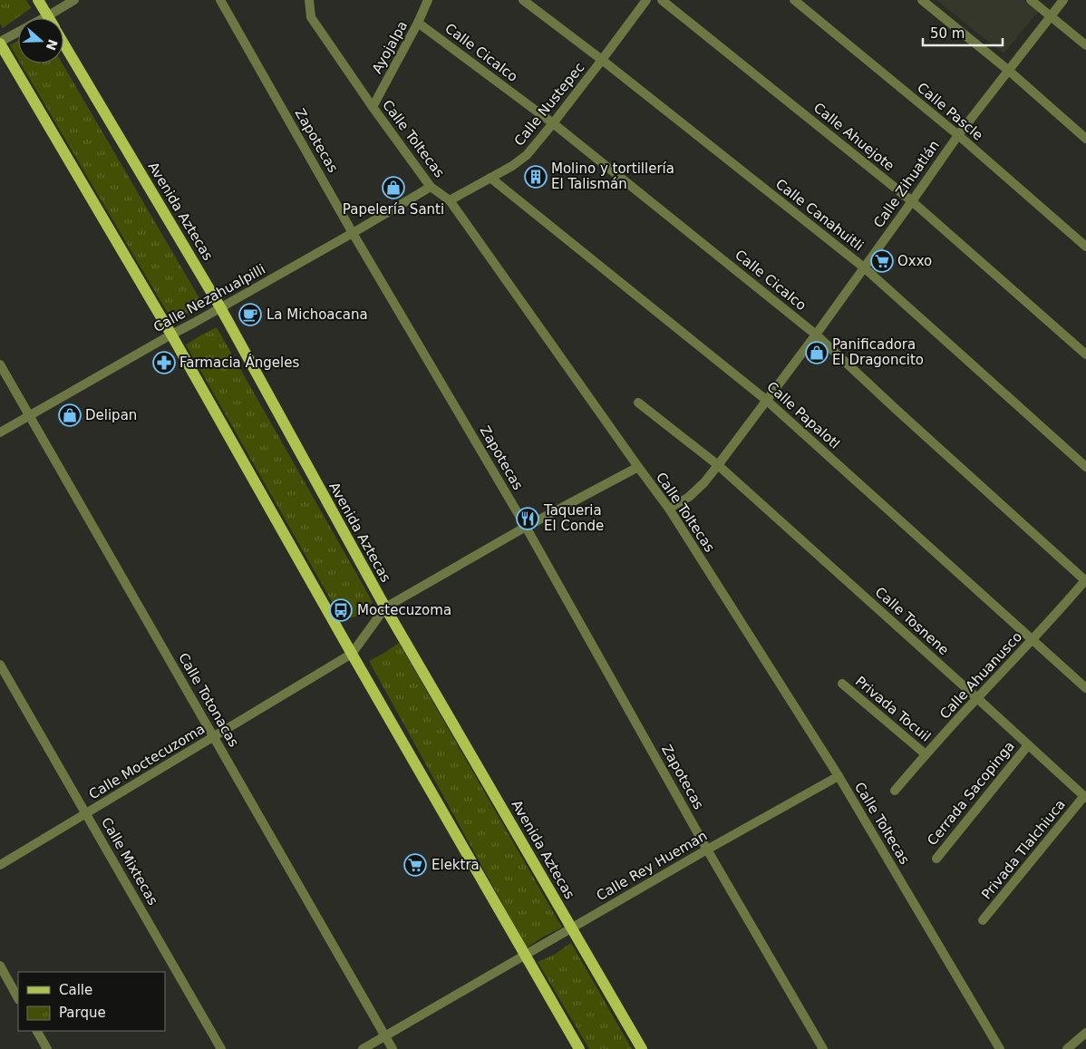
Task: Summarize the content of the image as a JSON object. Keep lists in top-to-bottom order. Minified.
{"streets":{"main road":["Avenida Aztecas"],"street":["Ayojalpa","Calle Cicalco","Calle Nustepec","Calle Pascle","Calle Ahuejote","Calle Toltecas","Zapotecas","Calle Zihuatlán","Calle Canahuitli","Calle Nezahualpilli","Calle Papalotl","Calle Tosnene","Calle Ahuanusco","Calle Totonacas","Privada Tocuil","Calle Moctecuzoma","Cerrada Sacopinga","Privada Tlalchiuca","Calle Mixtecas","Calle Rey Hueman"]},"crossings":[["Ayojalpa","Calle Cicalco"],["Ayojalpa","Calle Toltecas"],["Calle Cicalco","Calle Nustepec"],["Calle Cicalco","Calle Zihuatlán"],["Calle Cicalco","Calle Ahuanusco"],["Calle Nustepec","Calle Toltecas"],["Calle Nustepec","Calle Canahuitli"],["Calle Nustepec","Calle Papalotl"],["Calle Pascle","Calle Zihuatlán"],["Calle Ahuejote","Calle Zihuatlán"],["Calle Toltecas","Calle Zihuatlán"],["Calle Toltecas","Calle Nezahualpilli"],["Calle Toltecas","Calle Rey Hueman"],["Zapotecas","Calle Nezahualpilli"],["Zapotecas","Calle Rey Hueman"],["Calle Zihuatlán","Calle Canahuitli"],["Calle Zihuatlán","Calle Papalotl"],["Calle Zihuatlán","Calle Tosnene"],["Avenida Aztecas","Calle Nezahualpilli"],["Avenida Aztecas","Calle Moctecuzoma"],["Avenida Aztecas","Calle Rey Hueman"],["Calle Nezahualpilli","Calle Totonacas"],["Calle Papalotl","Calle Ahuanusco"],["Calle Tosnene","Calle Ahuanusco"],["Calle Tosnene","Cerrada Sacopinga"],["Calle Tosnene","Privada Tlalchiuca"],["Calle Ahuanusco","Privada Tocuil"],["Calle Totonacas","Calle Moctecuzoma"],["Calle Totonacas","Calle Rey Hueman"],["Calle Moctecuzoma","Calle Mixtecas"]],"places":{"building":["Molino y tortillería El Talismán"],"shop":["Papelería Santi","Panificadora El Dragoncito","Delipan"],"supermarket":["Oxxo","Elektra"],"cafe":["La Michoacana"],"pharmacy":["Farmacia Ángeles"],"restaurant":["Taqueria El Conde"],"bus stop":["Moctecuzoma"]},"legend":["Calle","Parque"],"scale_bar":"50 m","north":"right"}
